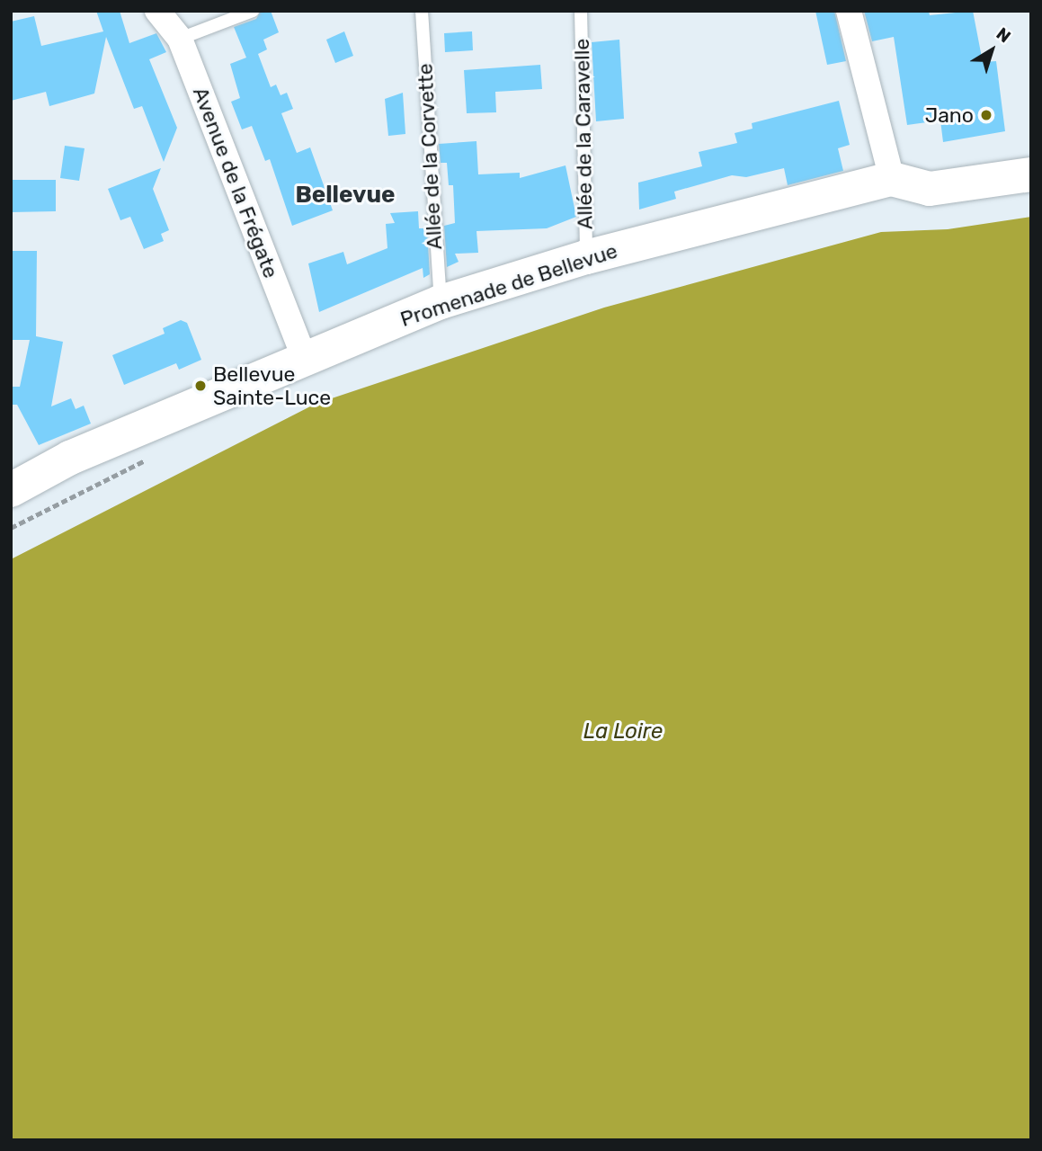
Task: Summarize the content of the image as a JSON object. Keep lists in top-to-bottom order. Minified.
{"streets":{"street":["Avenue de la Frégate","Promenade de Bellevue"],"lane":["Allée de la Caravelle","Allée de la Corvette"]},"crossings":[["Allée de la Caravelle","Promenade de Bellevue"],["Allée de la Corvette","Promenade de Bellevue"],["Avenue de la Frégate","Promenade de Bellevue"]],"districts":["Bellevue"],"water":["La Loire"],"places":["Jano","Bellevue Sainte-Luce"],"north":"top right"}
